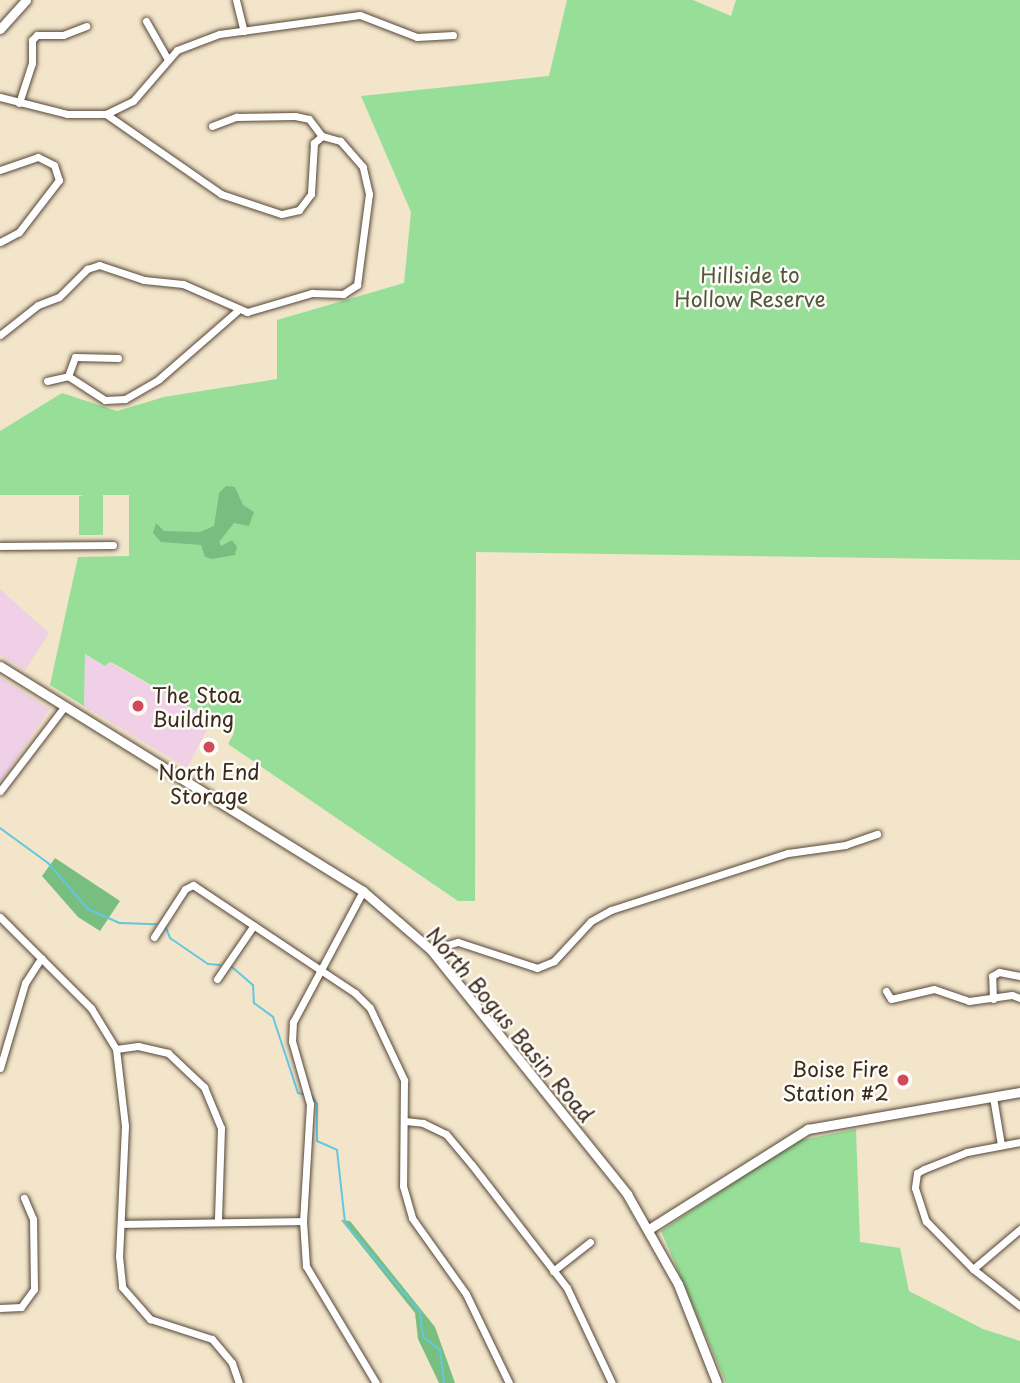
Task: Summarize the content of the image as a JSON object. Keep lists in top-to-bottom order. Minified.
{"streets":{"street":["North Bogus Basin Road"]},"parks":["Hillside to Hollow Reserve"],"places":["The Stoa Building","North End Storage","Boise Fire Station #2"]}
